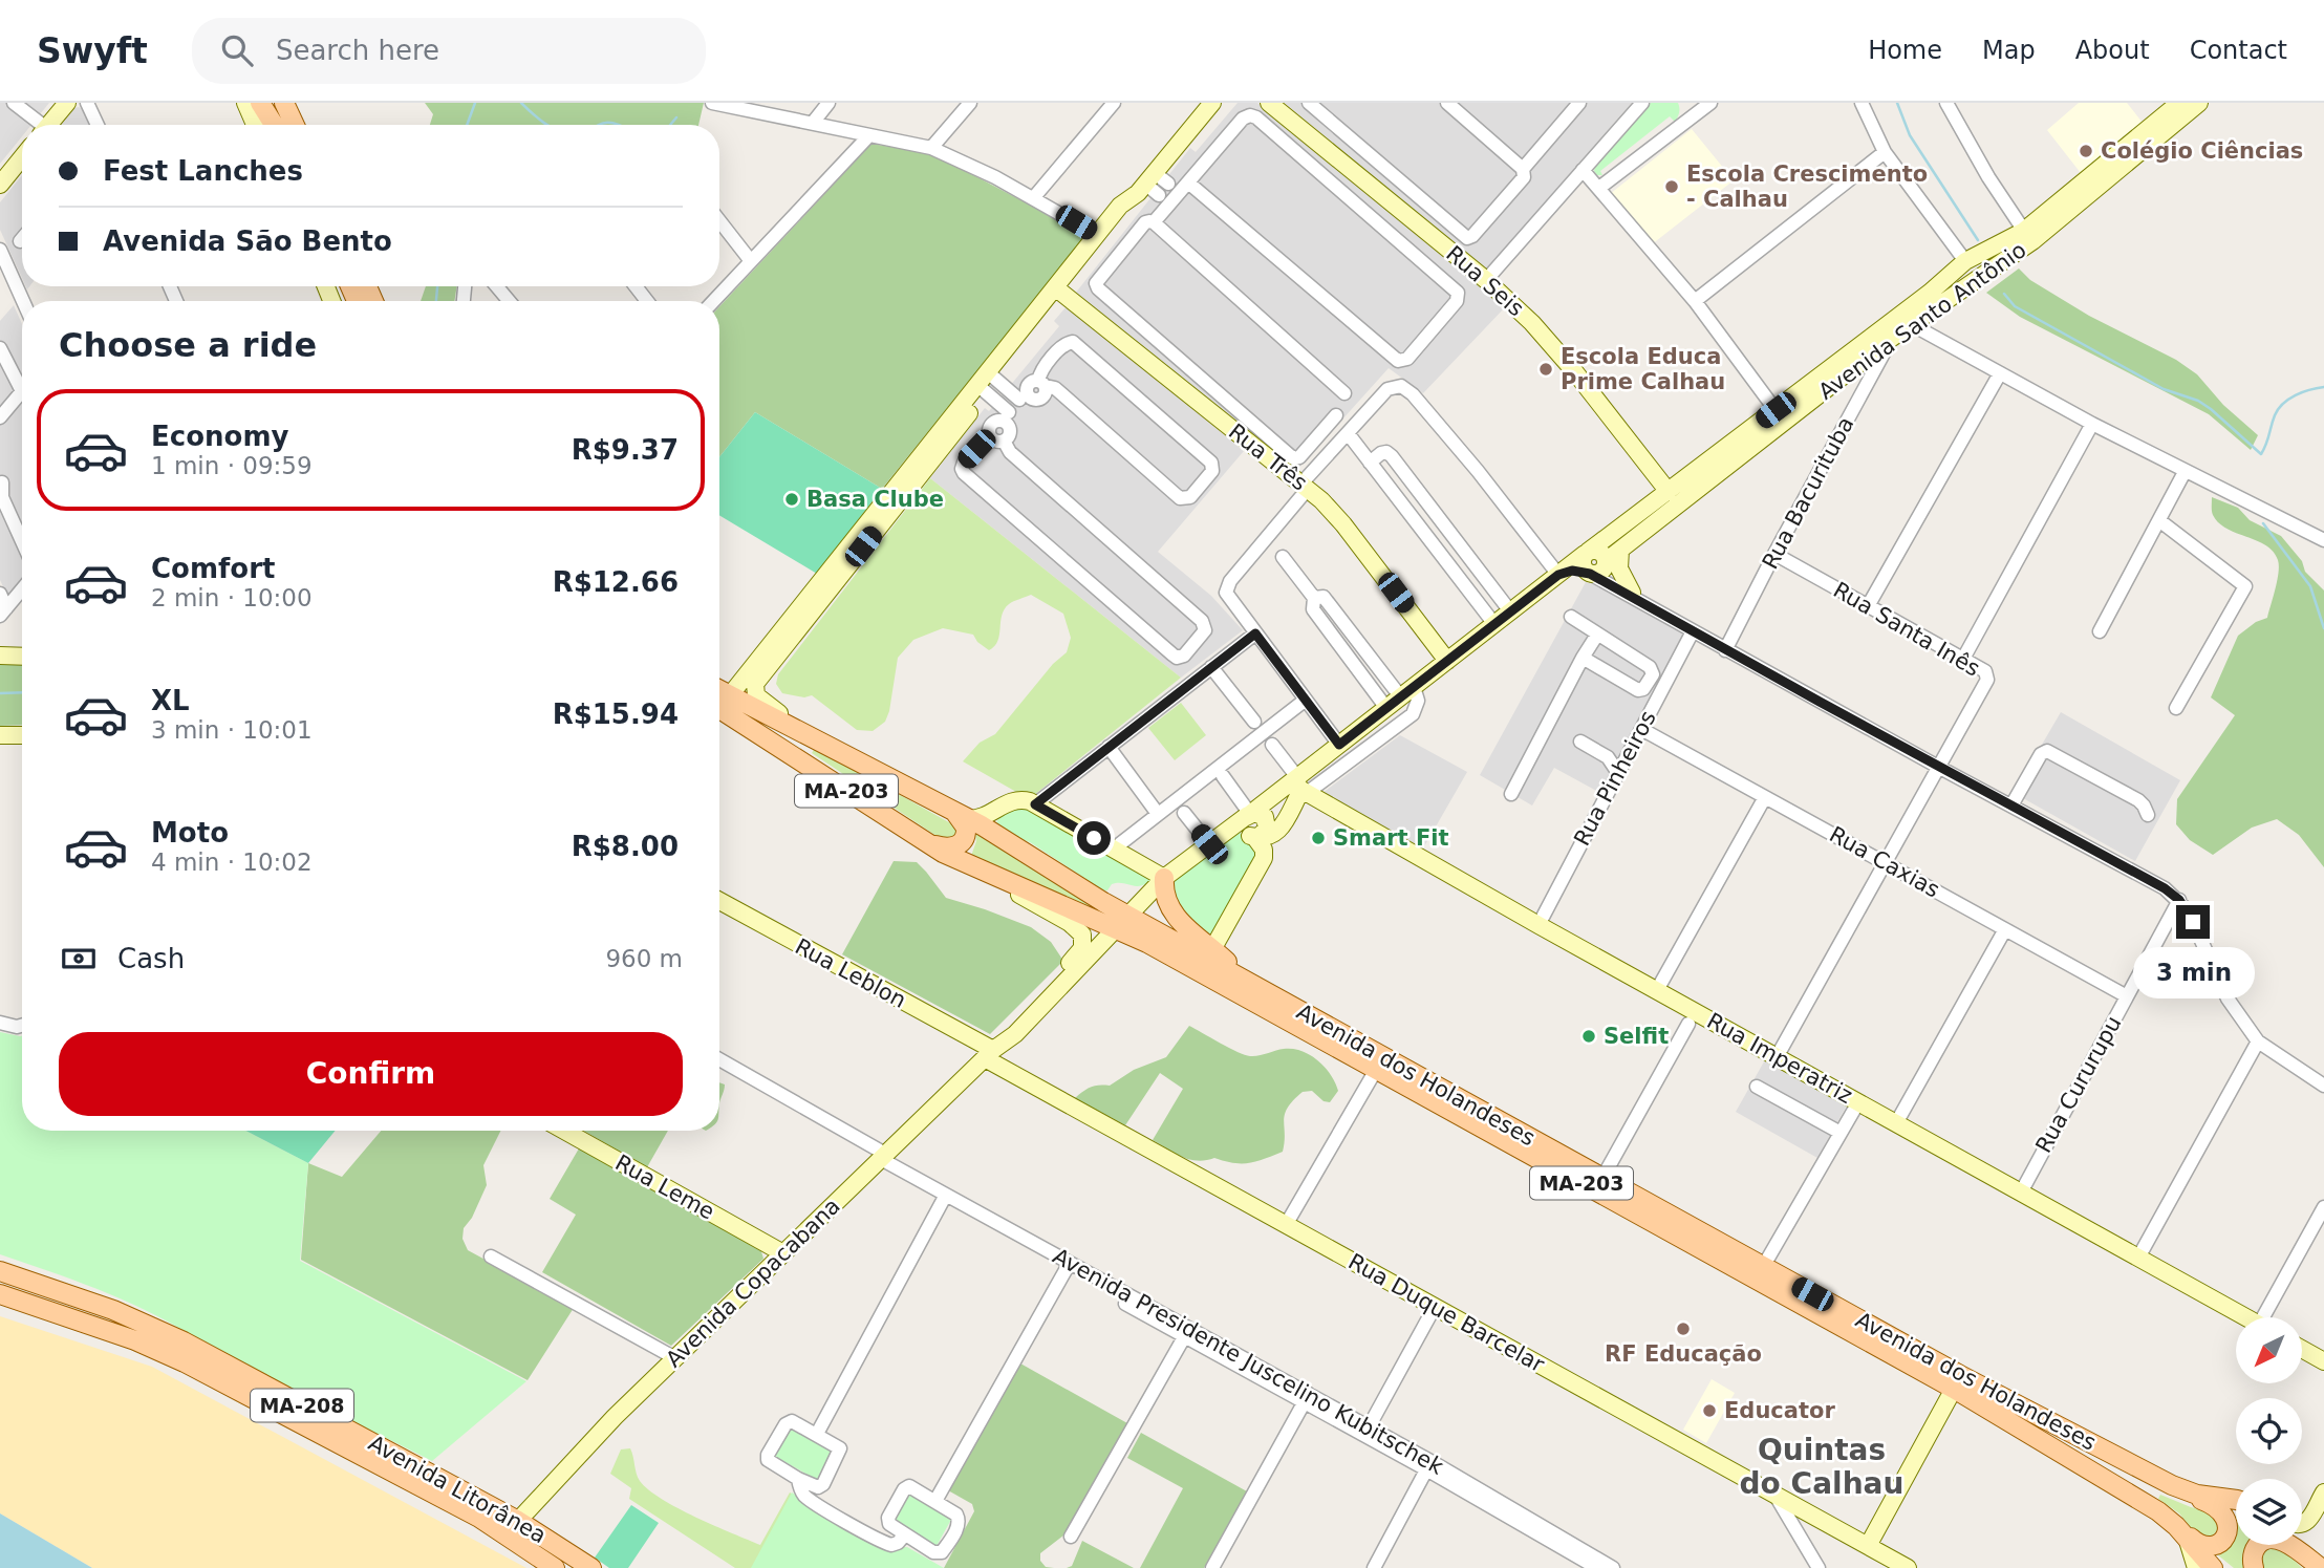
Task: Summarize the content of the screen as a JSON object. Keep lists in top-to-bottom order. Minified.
{"streets":{"main road":["MA-203","Avenida dos Holandeses","MA-208","Avenida Litorânea"],"street":["Rua Seis","Avenida Santo Antônio","Rua Três","Rua Bacurituba","Rua Santa Inês","Rua Pinheiros","Rua Caxias","Rua Leblon","Rua Imperatriz","Rua Cururupu","Rua Leme","Avenida Copacabana","Rua Duque Barcelar","Avenida Presidente Juscelino Kubitschek"]},"crossings":[["Rua Seis","Avenida Santo Antônio"],["Avenida Santo Antônio","Rua Bacurituba"],["Rua Bacurituba","Rua Santa Inês"],["Rua Pinheiros","Rua Caxias"],["Rua Pinheiros","Rua Imperatriz"],["Rua Caxias","Rua Cururupu"],["Rua Leblon","Avenida Copacabana"],["Rua Leblon","Rua Duque Barcelar"],["Rua Imperatriz","Rua Cururupu"],["Avenida dos Holandeses","Avenida Copacabana"],["Rua Leme","Avenida Copacabana"],["Avenida Copacabana","Rua Duque Barcelar"],["Avenida Copacabana","Avenida Presidente Juscelino Kubitschek"],["Avenida Copacabana","Avenida Litorânea"]],"districts":["Quintas do Calhau"],"places":["Colégio Ciências","Escola Crescimento - Calhau","Escola Educa Prime Calhau","Basa Clube","Smart Fit","Selfit","RF Educação","Educator"],"north":"bottom left","page":{"header":"Swyft","search":"Search here","nav":["Home","Map","About","Contact"],"banner":["Fest Lanches","Avenida São Bento"],"heading":"Choose a ride","list":[{"name":"Economy","note":"1 min · 09:59","value":"R$9.37"},{"name":"Comfort","note":"2 min · 10:00","value":"R$12.66"},{"name":"XL","note":"3 min · 10:01","value":"R$15.94"},{"name":"Moto","note":"4 min · 10:02","value":"R$8.00"}],"pay":["Cash","960 m"],"bubble":"3 min","buttons":"Confirm"}}
